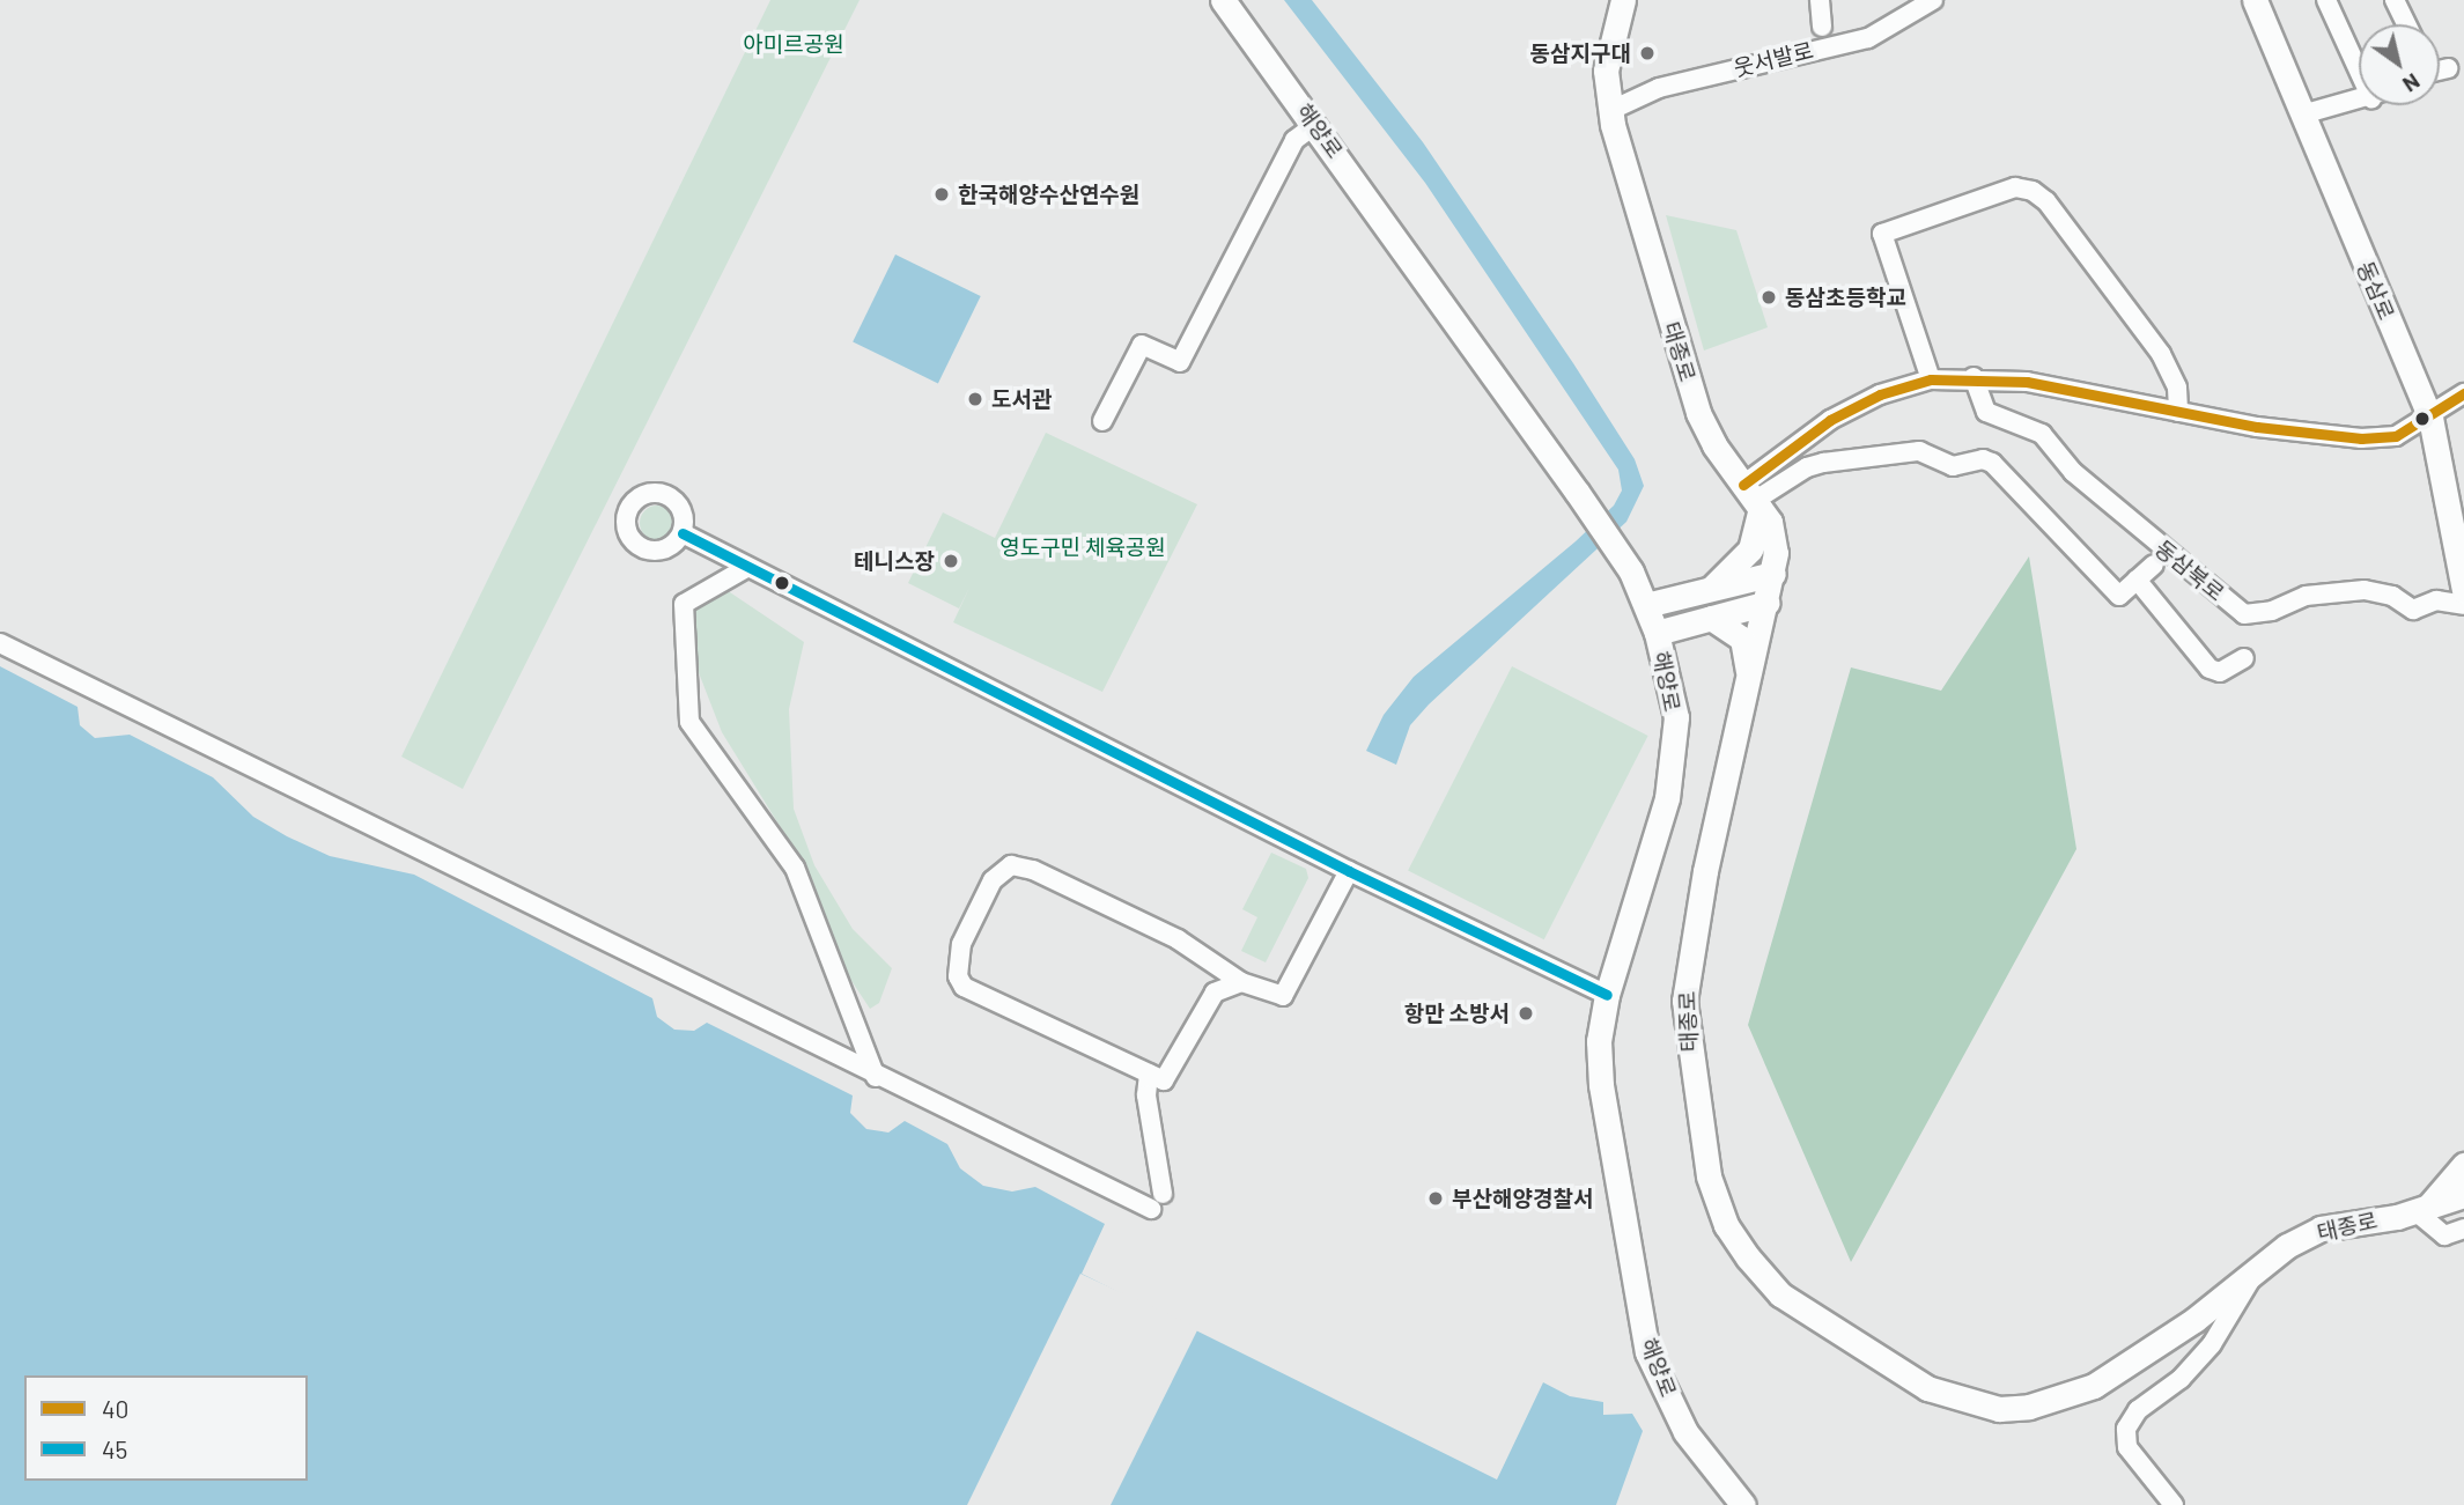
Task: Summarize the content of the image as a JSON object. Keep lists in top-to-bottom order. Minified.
{"streets":{"main road":["해양로","동삼로","태종로"],"street":["웃서발로","동삼북로"]},"crossings":[["웃서발로","태종로"]],"parks":["아미르공원","영도구민 체육공원"],"places":["동삼지구대","한국해양수산연수원","동삼초등학교","도서관","테니스장","항만 소방서","부산해양경찰서"],"lines":["transit line 40","transit line 45"],"legend":["40","45"],"north":"bottom right"}
